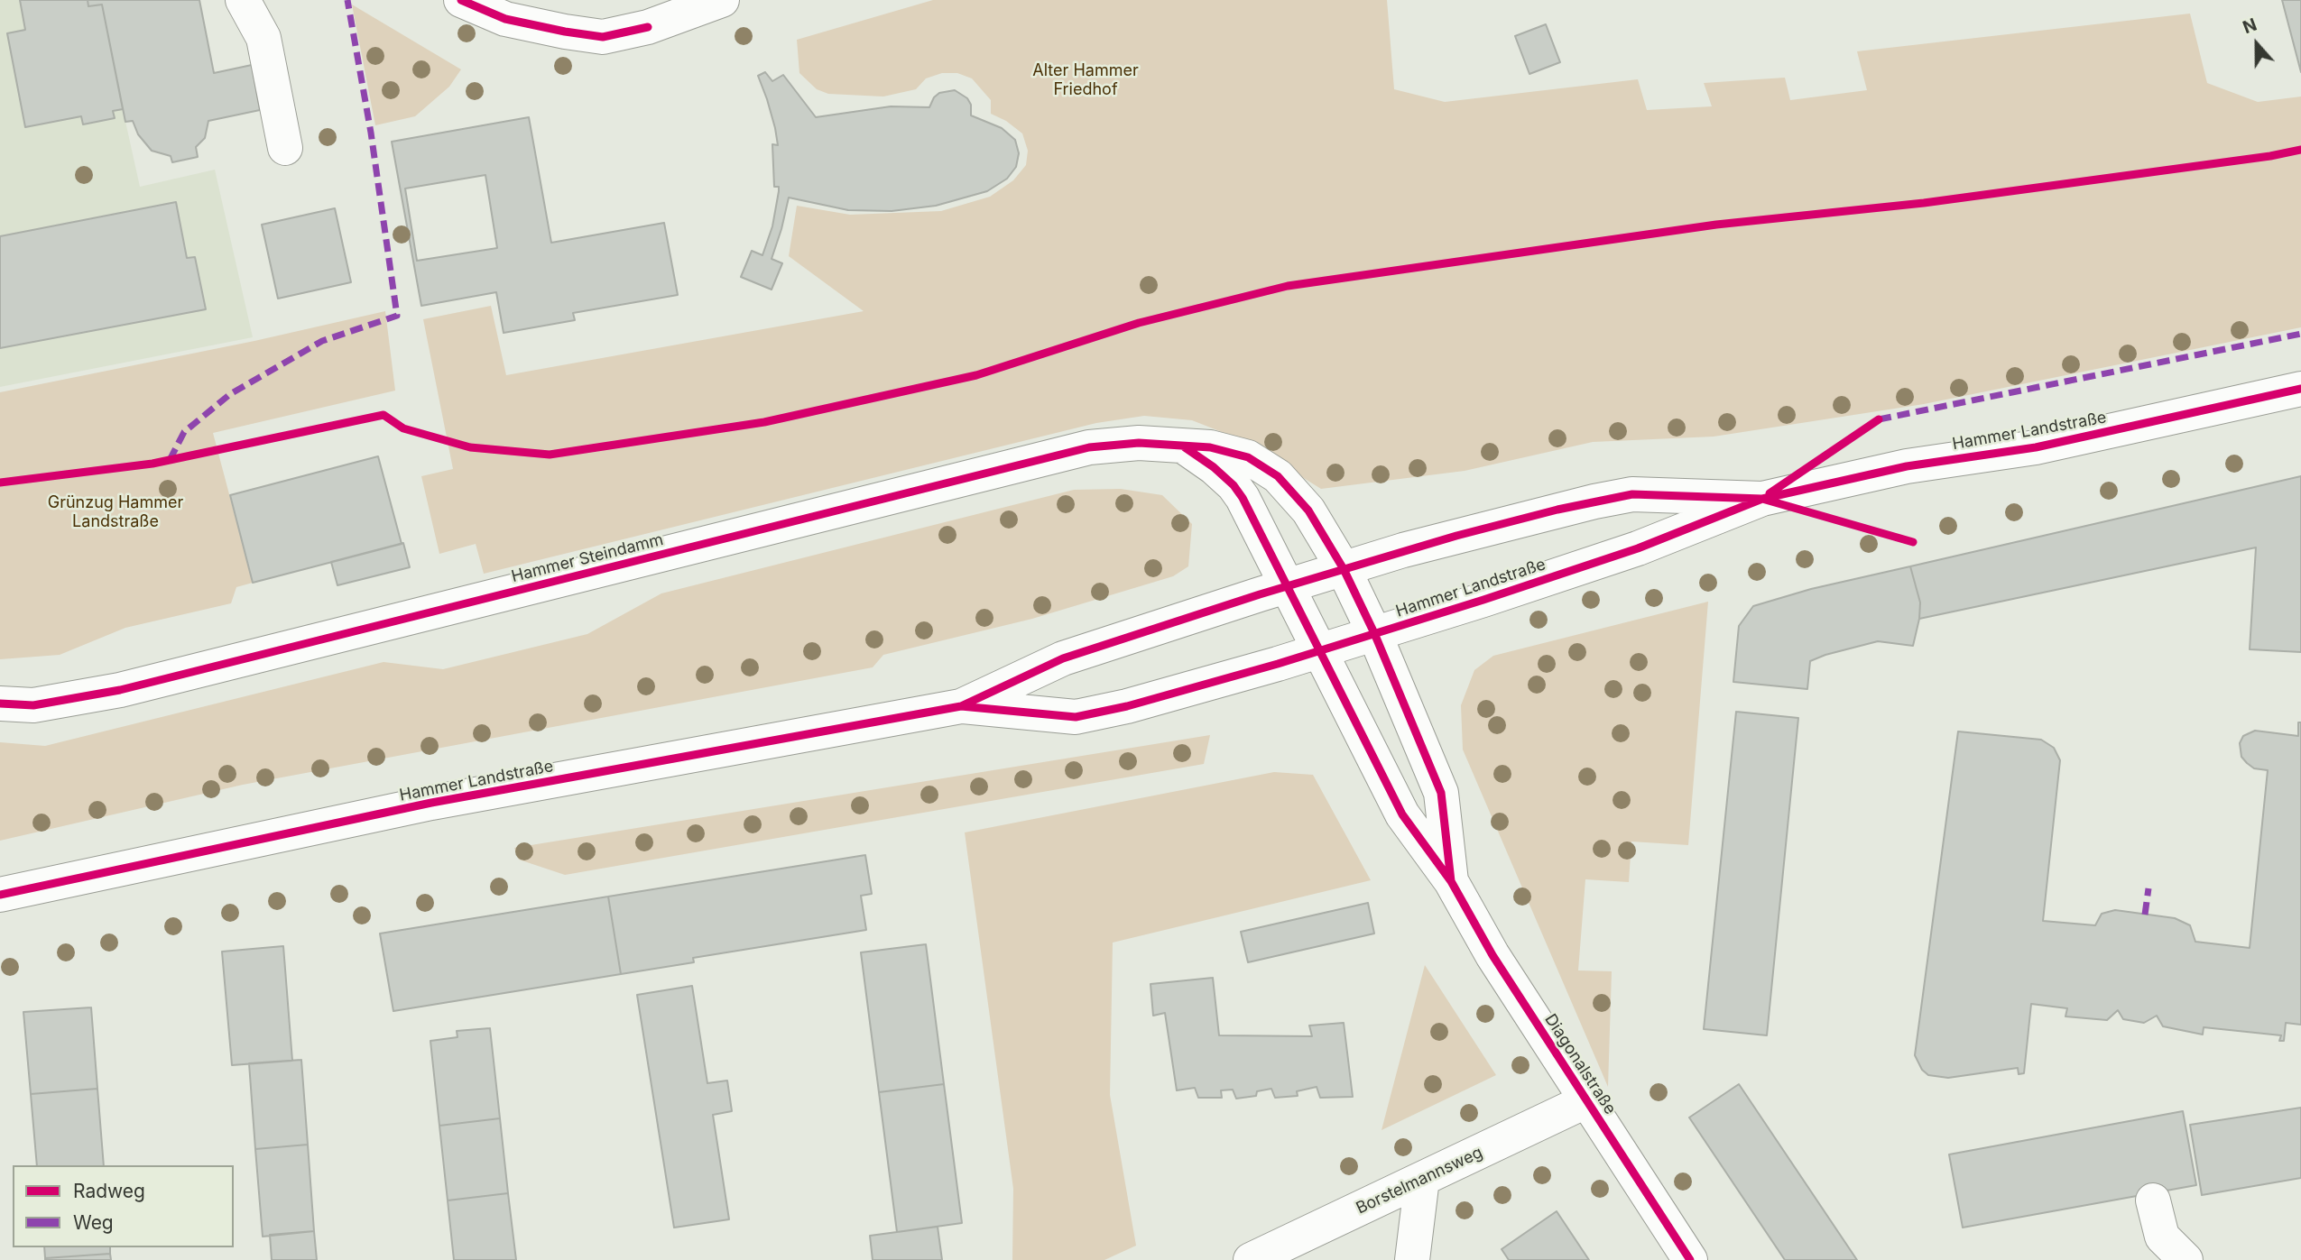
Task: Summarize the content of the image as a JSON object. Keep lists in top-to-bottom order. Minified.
{"streets":{"street":["Hammer Landstraße","Hammer Steindamm","Diagonalstraße","Borstelmannsweg"]},"crossings":[["Hammer Landstraße","Hammer Steindamm"],["Hammer Landstraße","Diagonalstraße"],["Hammer Steindamm","Diagonalstraße"],["Diagonalstraße","Borstelmannsweg"]],"parks":["Alter Hammer Friedhof","Grünzug Hammer Landstraße"],"legend":["Radweg","Weg"],"north":"top"}
